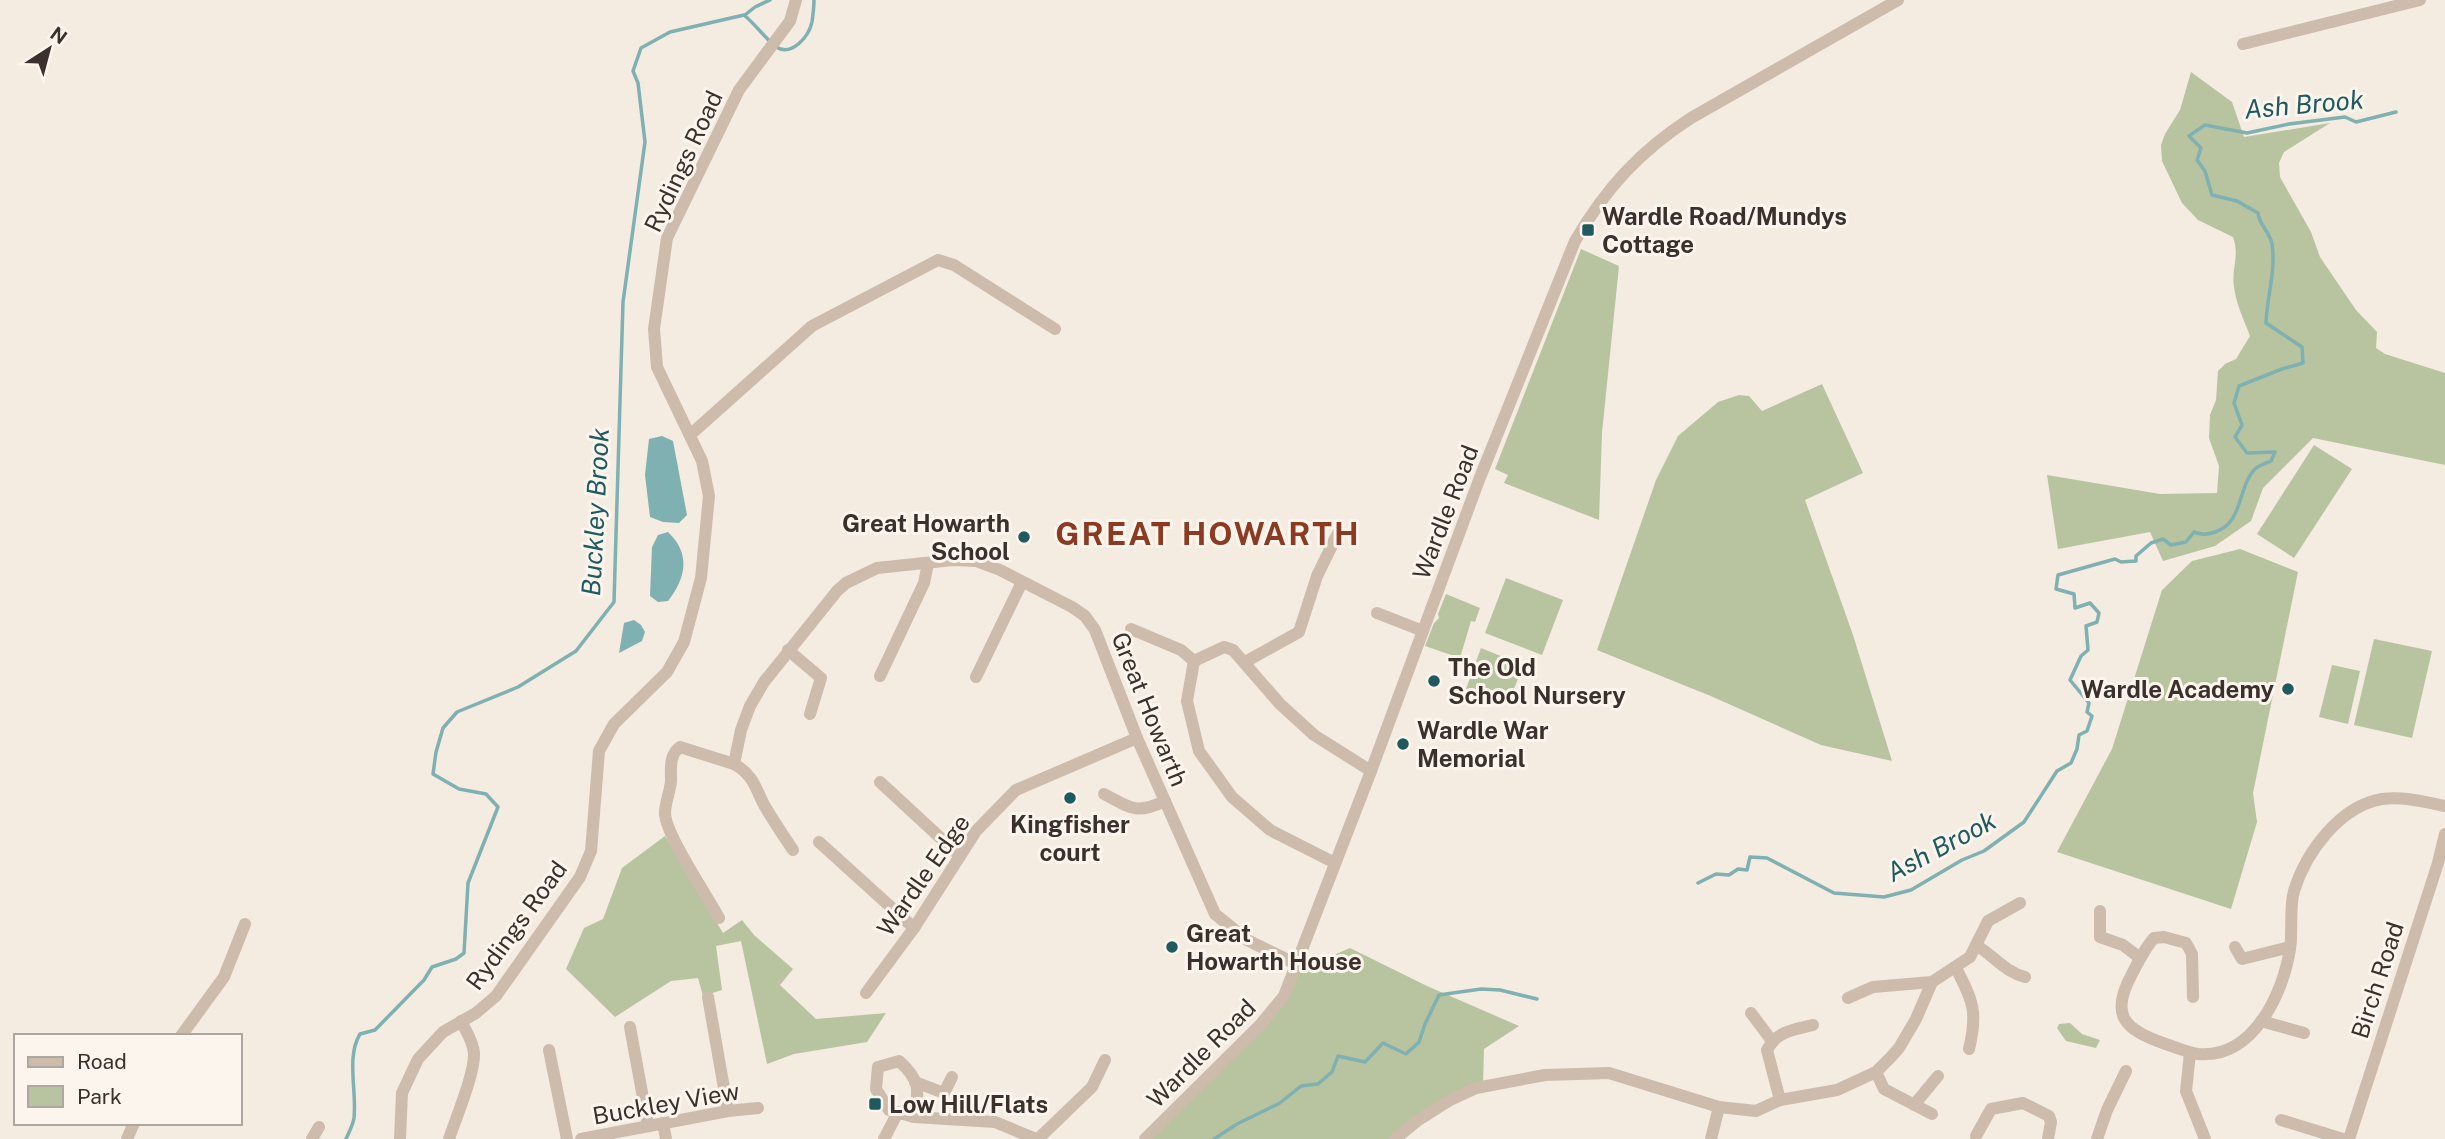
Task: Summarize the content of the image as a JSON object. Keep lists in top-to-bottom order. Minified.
{"streets":{"street":["Rydings Road","Wardle Road","Great Howarth","Wardle Edge","Birch Road","Buckley View"]},"crossings":[["Wardle Road","Great Howarth"],["Great Howarth","Wardle Edge"]],"districts":["GREAT HOWARTH"],"water":["Ash Brook","Buckley Brook"],"places":{"transit":["Wardle Road/Mundys Cottage","Low Hill/Flats"],"other":["Great Howarth School","The Old School Nursery","Wardle Academy","Wardle War Memorial","Kingfisher court","Great Howarth House"]},"legend":["Road","Park"],"north":"top right"}
